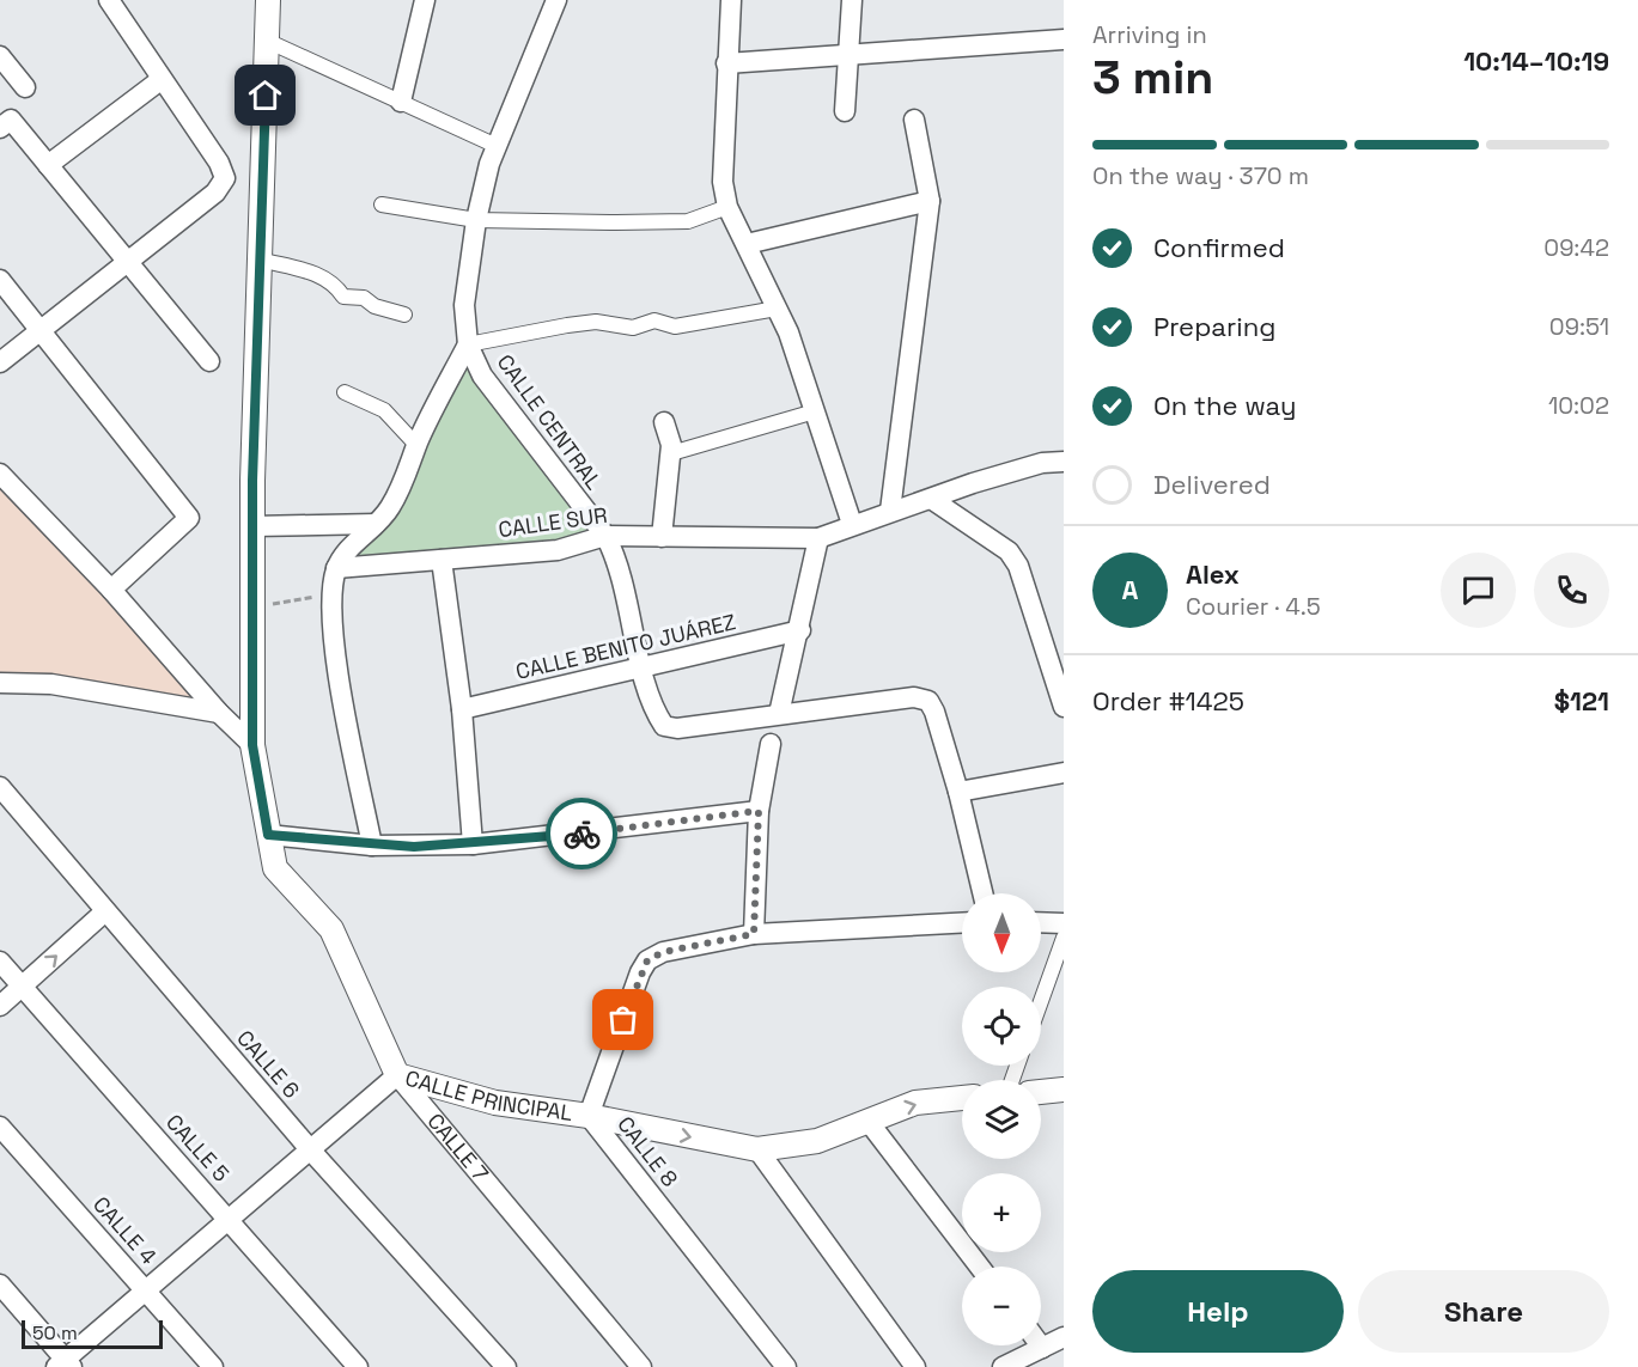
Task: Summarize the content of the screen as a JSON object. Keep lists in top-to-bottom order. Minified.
{"streets":{"street":["CALLE CENTRAL","CALLE SUR","CALLE BENITO JUÁREZ","CALLE 6","CALLE PRINCIPAL","CALLE 5","CALLE 7","CALLE 8","CALLE 4"]},"crossings":[["CALLE CENTRAL","CALLE SUR"],["CALLE CENTRAL","CALLE BENITO JUÁREZ"],["CALLE 6","CALLE PRINCIPAL"],["CALLE PRINCIPAL","CALLE 5"],["CALLE PRINCIPAL","CALLE 7"],["CALLE PRINCIPAL","CALLE 8"],["CALLE PRINCIPAL","CALLE 4"]],"scale_bar":"50 m","north":"bottom","page":{"heading":["3 min","Arriving in","10:14–10:19"],"panel":["Alex","Courier · 4.5","Order #1425","$121"],"bar":"On the way · 370 m","list":[["Confirmed","09:42"],["Preparing","09:51"],["On the way","10:02"],"Delivered"],"round":"A","map_buttons":["+","−"],"buttons":["Help","Share"],"scale":"50 m"}}
